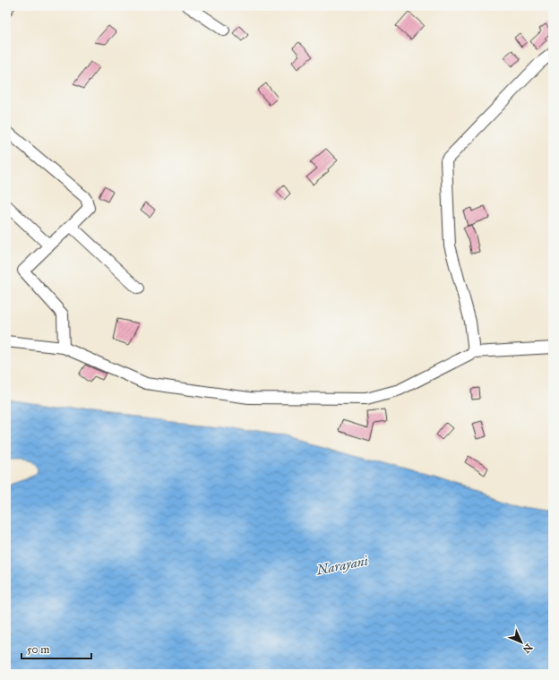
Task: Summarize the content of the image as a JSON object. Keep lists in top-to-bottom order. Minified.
{"water":["Narayani"],"scale_bar":"50 m","north":"bottom right"}
